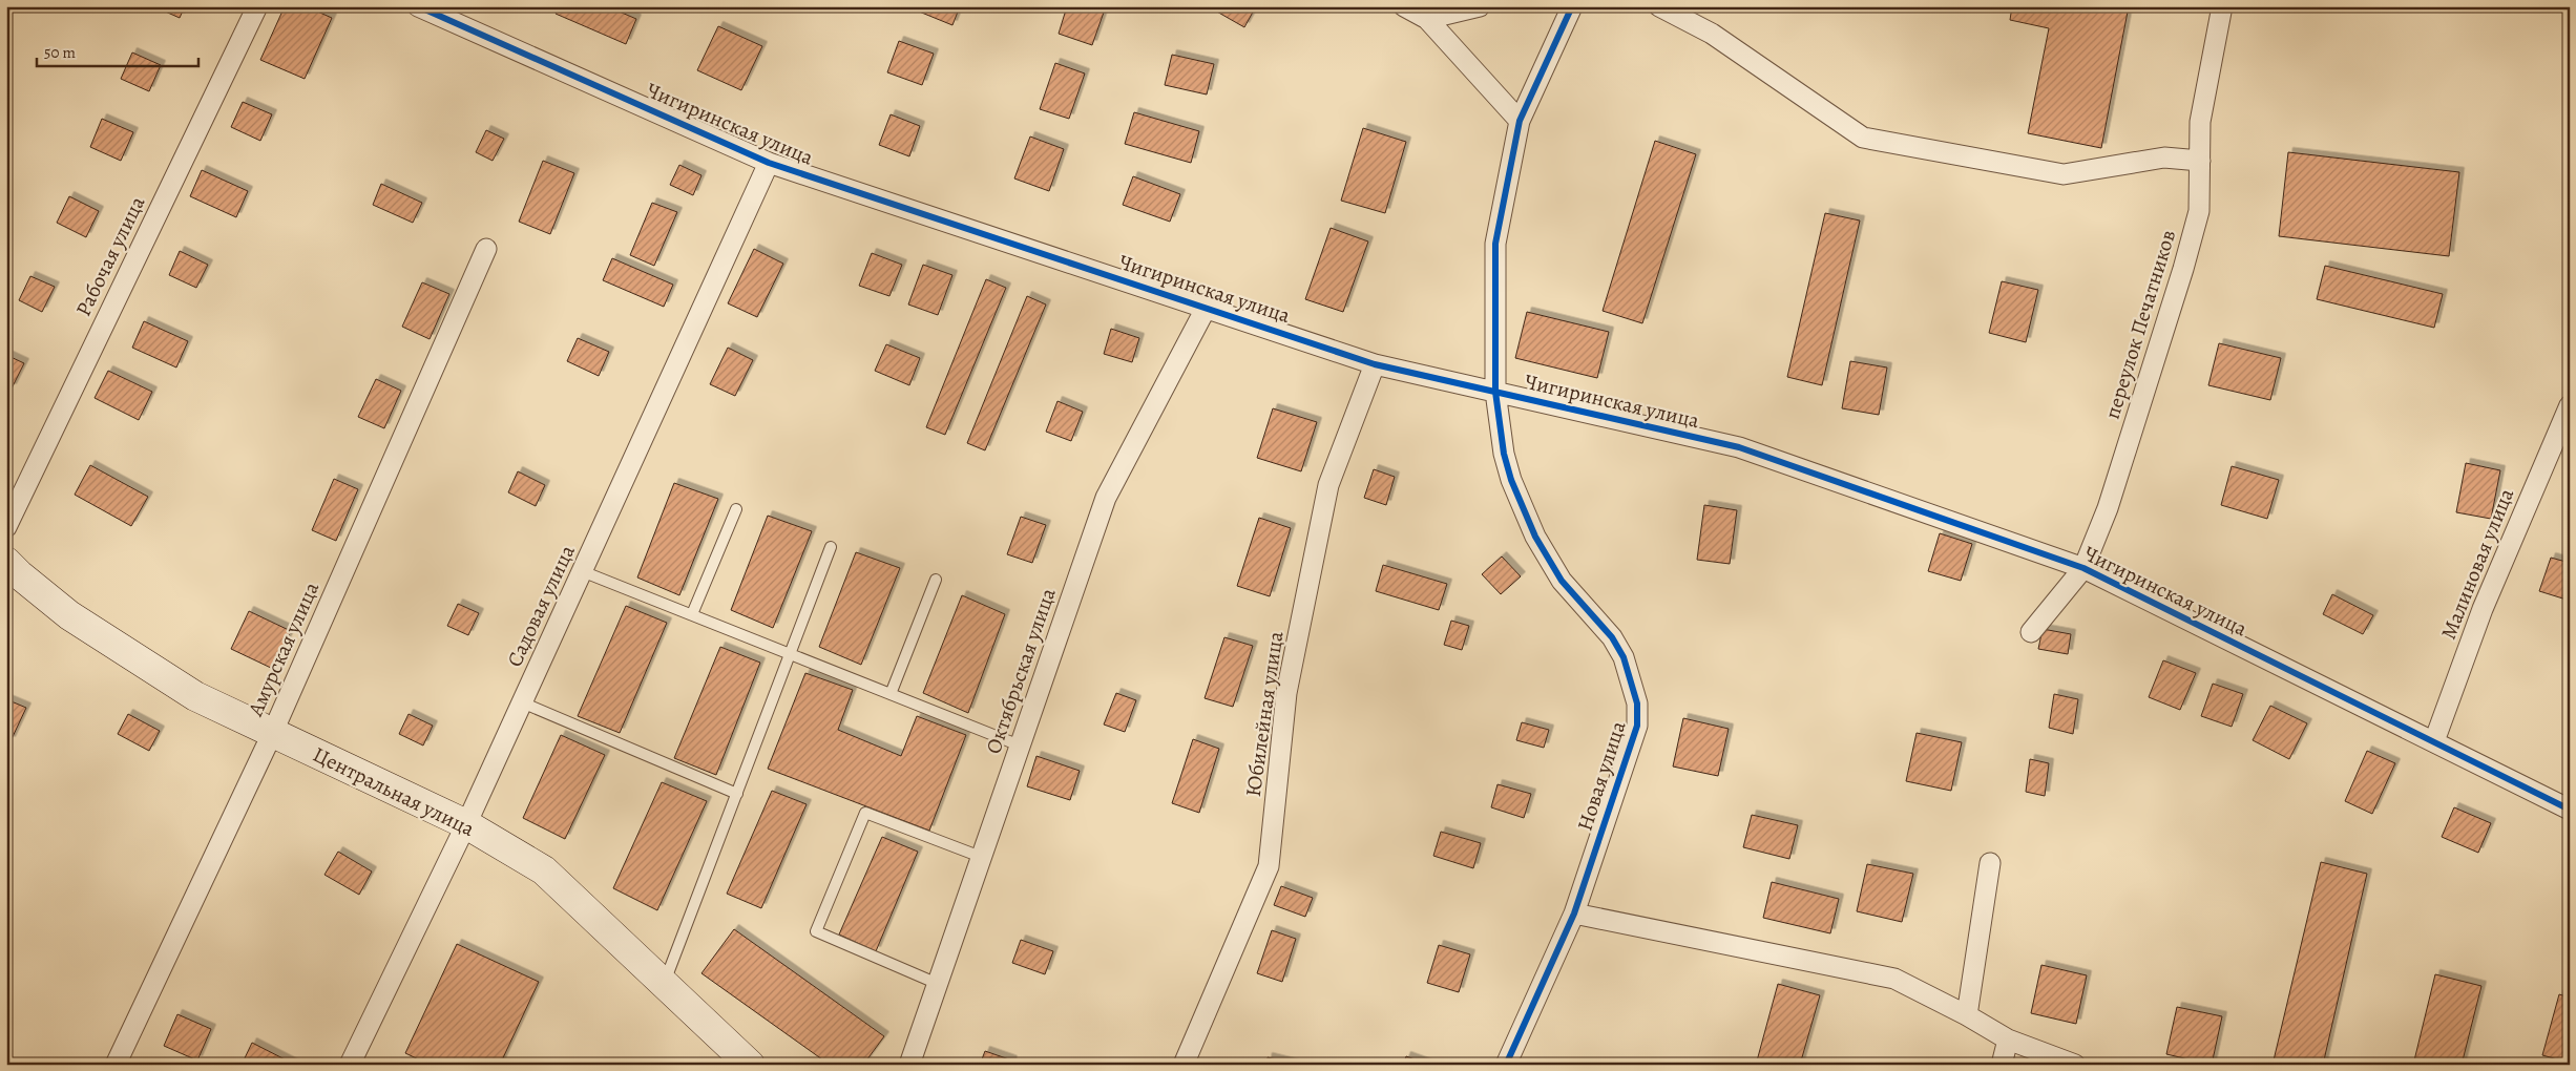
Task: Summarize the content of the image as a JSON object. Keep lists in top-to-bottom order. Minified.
{"streets":{"street":["Чигиринская улица","Рабочая улица","переулок Печатников","Малиновая улица","Садовая улица","Амурская улица","Октябрьская улица","Юбилейная улица","Новая улица","Центральная улица"]},"crossings":[["Чигиринская улица","переулок Печатников"],["Чигиринская улица","Малиновая улица"],["Чигиринская улица","Садовая улица"],["Чигиринская улица","Октябрьская улица"],["Чигиринская улица","Юбилейная улица"],["Чигиринская улица","Новая улица"],["Садовая улица","Центральная улица"],["Амурская улица","Центральная улица"]],"scale_bar":"50 m"}
